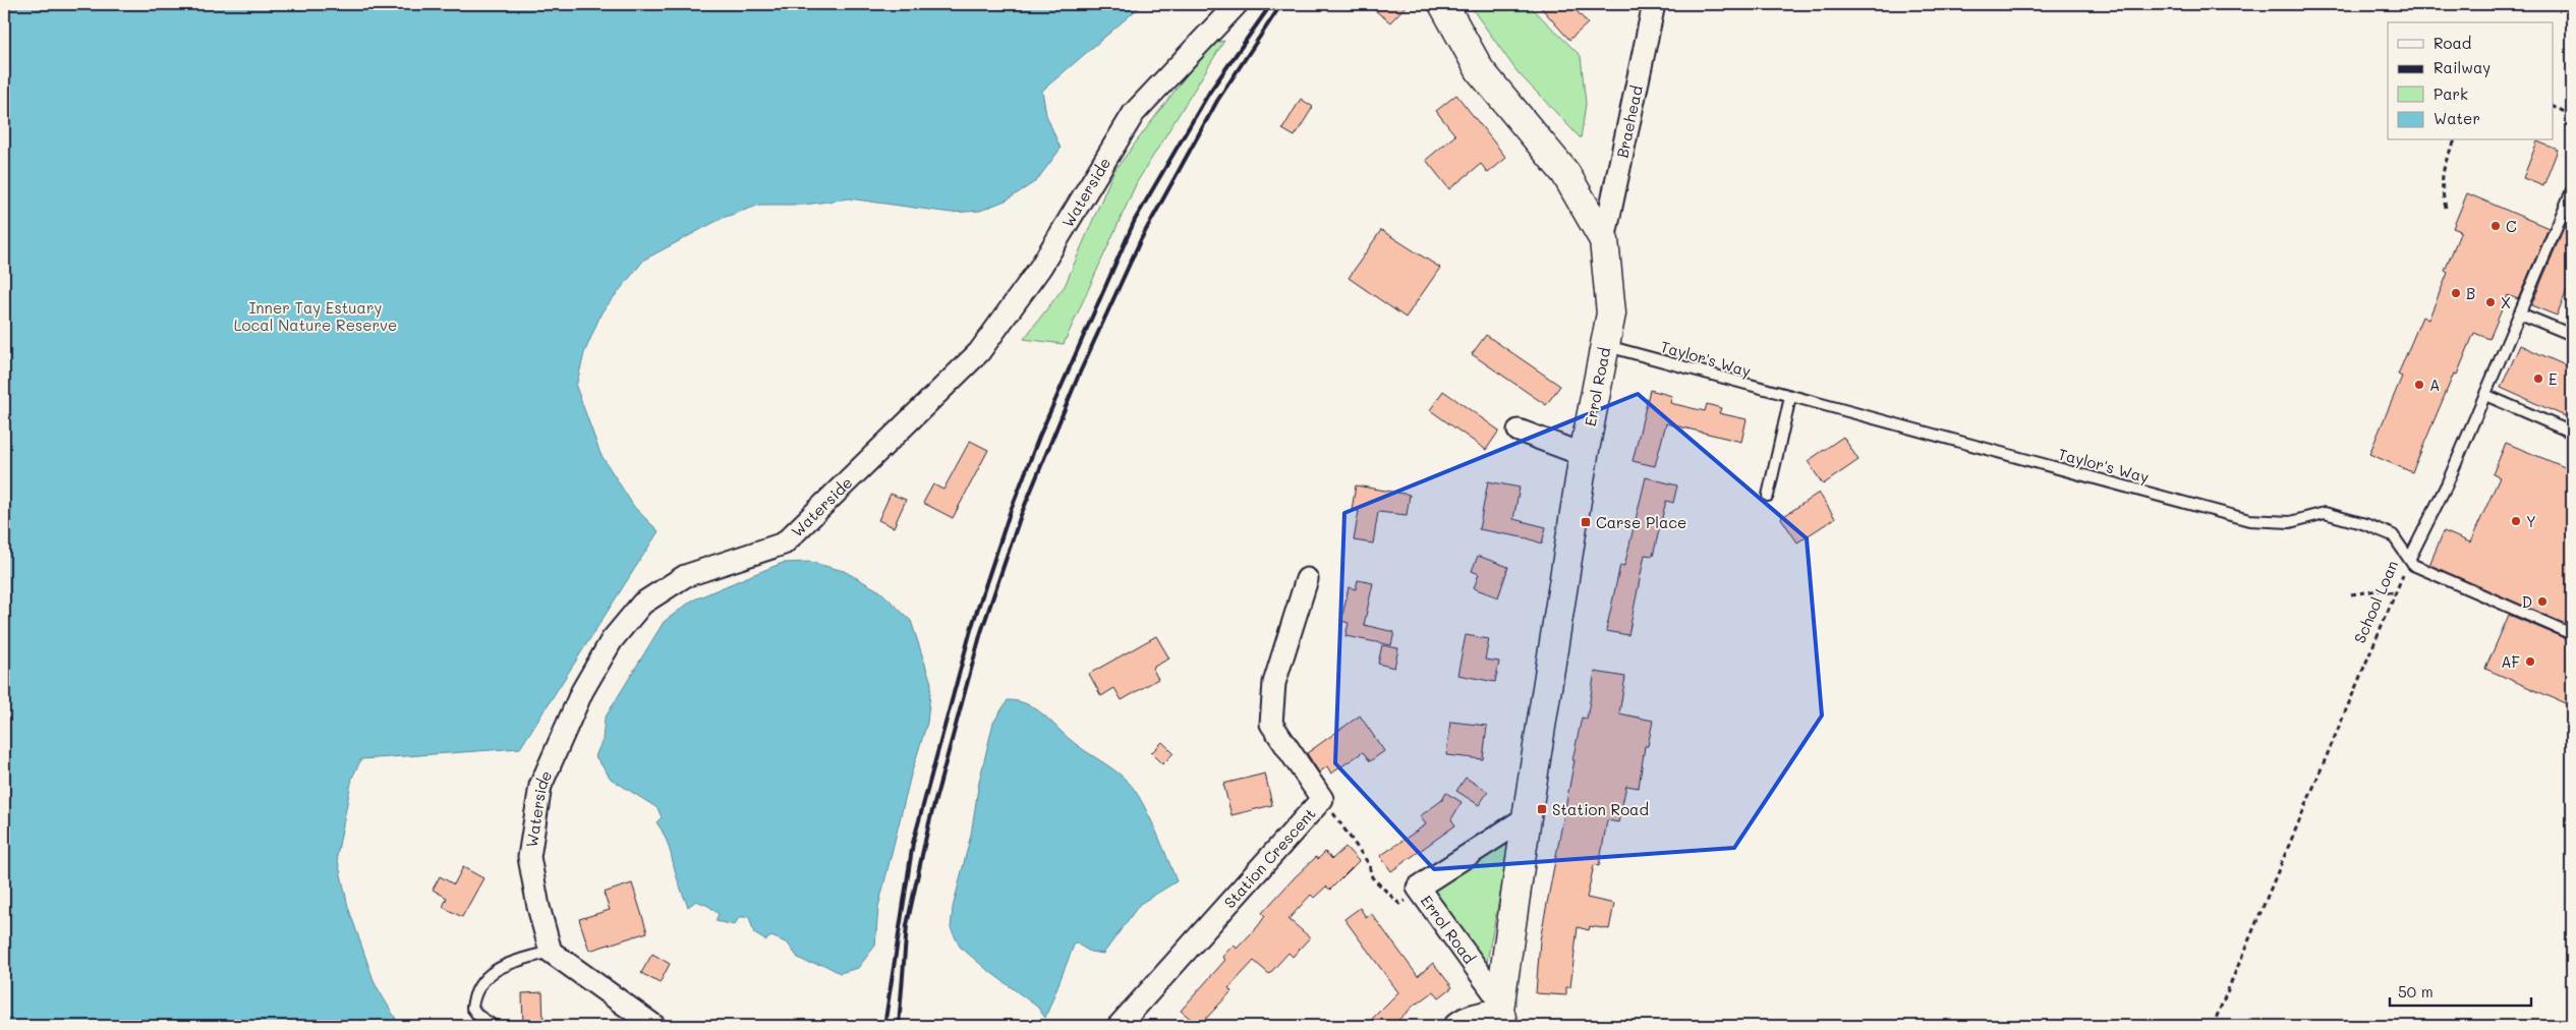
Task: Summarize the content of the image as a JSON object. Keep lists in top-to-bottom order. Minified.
{"streets":{"street":["Braehead","Waterside","Errol Road","Station Crescent"],"lane":["Taylor's Way","School Loan"]},"crossings":[["Braehead","Errol Road"],["Taylor's Way","Errol Road"],["Taylor's Way","School Loan"]],"parks":["Inner Tay Estuary Local Nature Reserve"],"places":{"other":["C","B","X","E","A","Y","D","AF"],"transit":["Carse Place","Station Road"]},"legend":["Road","Railway","Park","Water"],"scale_bar":"50 m"}
